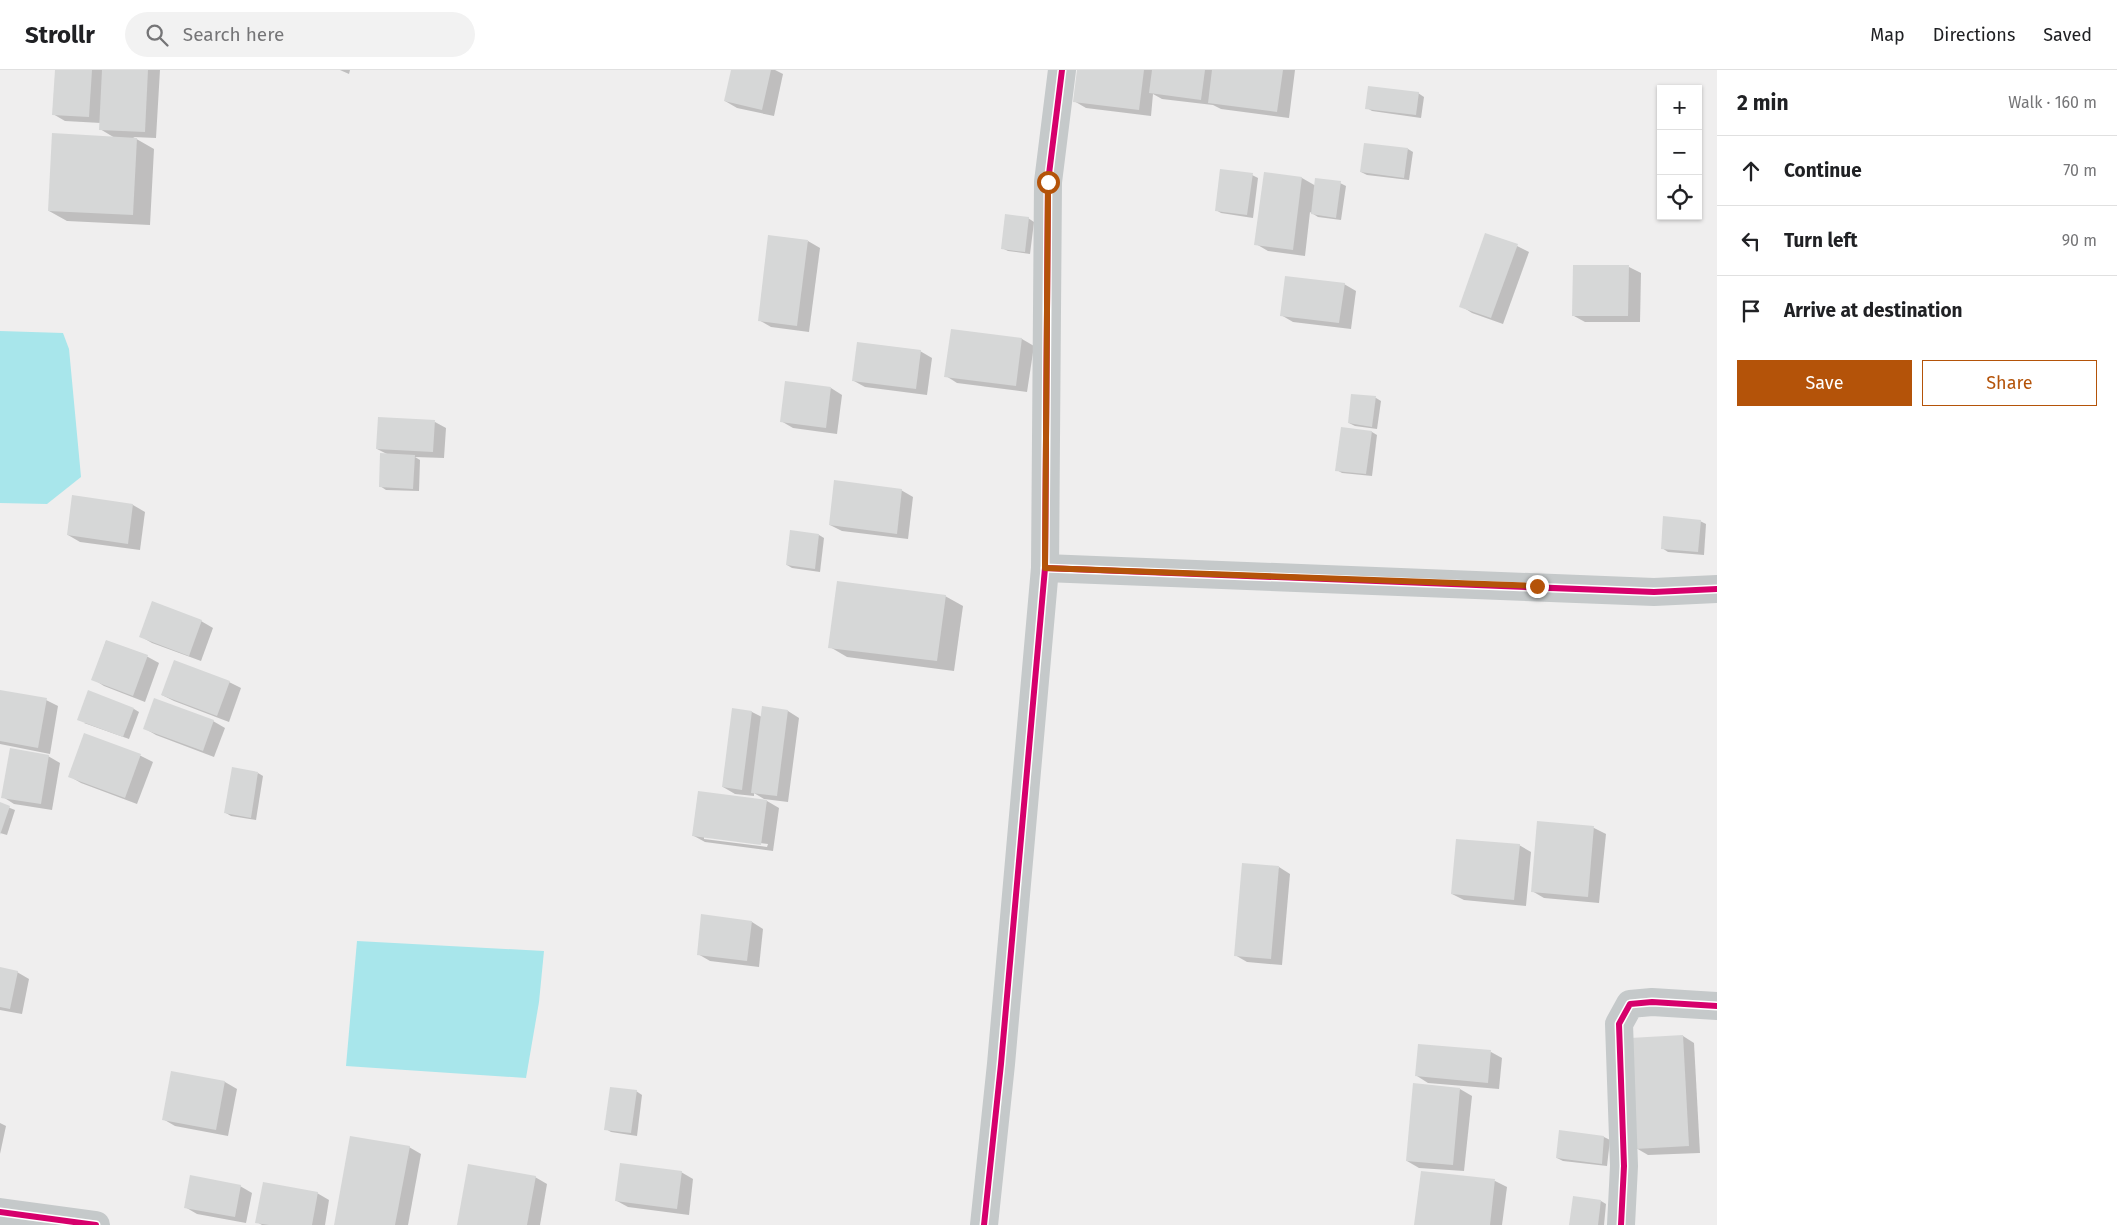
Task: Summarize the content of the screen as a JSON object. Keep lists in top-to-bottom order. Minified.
{"page":{"header":"Strollr","search":"Search here","nav":["Map","Directions","Saved"],"heading":["2 min","Walk · 160 m"],"map_buttons":["+","−"],"list":[["Continue","70 m"],["Turn left","90 m"],"Arrive at destination"],"buttons":["Save","Share"]}}
